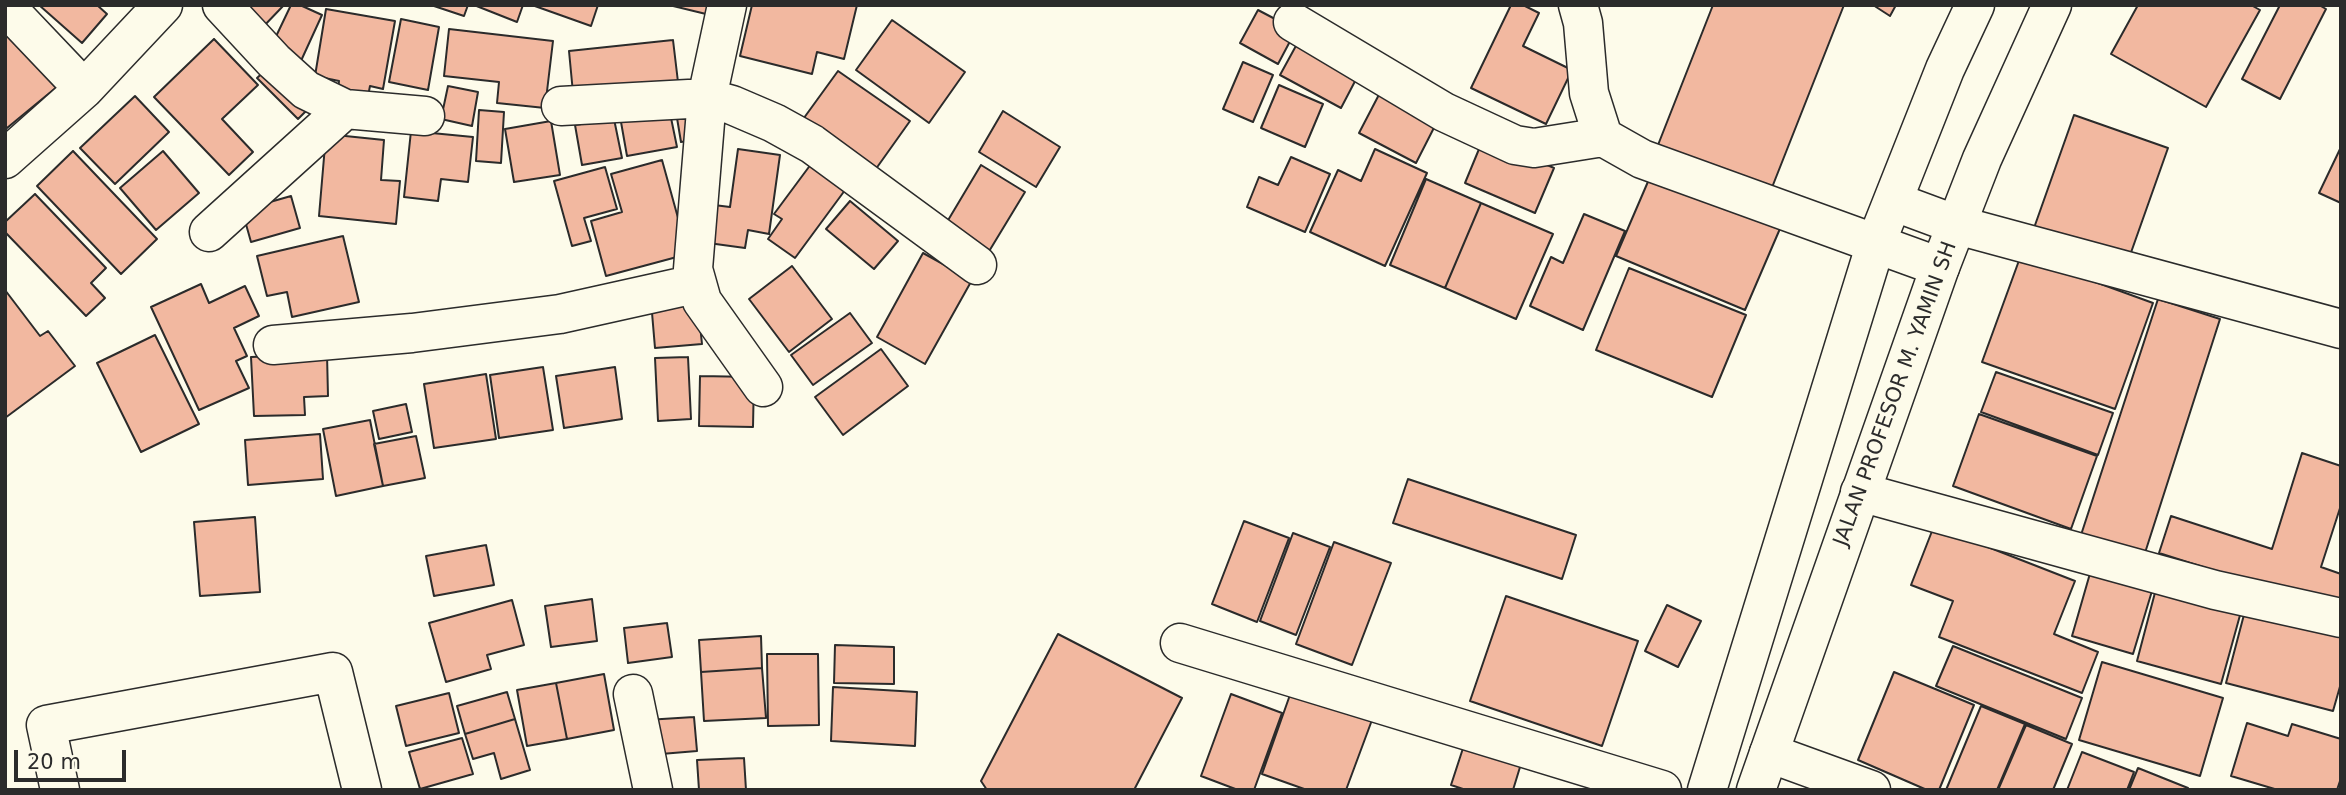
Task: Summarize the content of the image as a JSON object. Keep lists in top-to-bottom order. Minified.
{"streets":{"main road":["JALAN PROFESOR M. YAMIN SH"]},"scale_bar":"20 m"}
